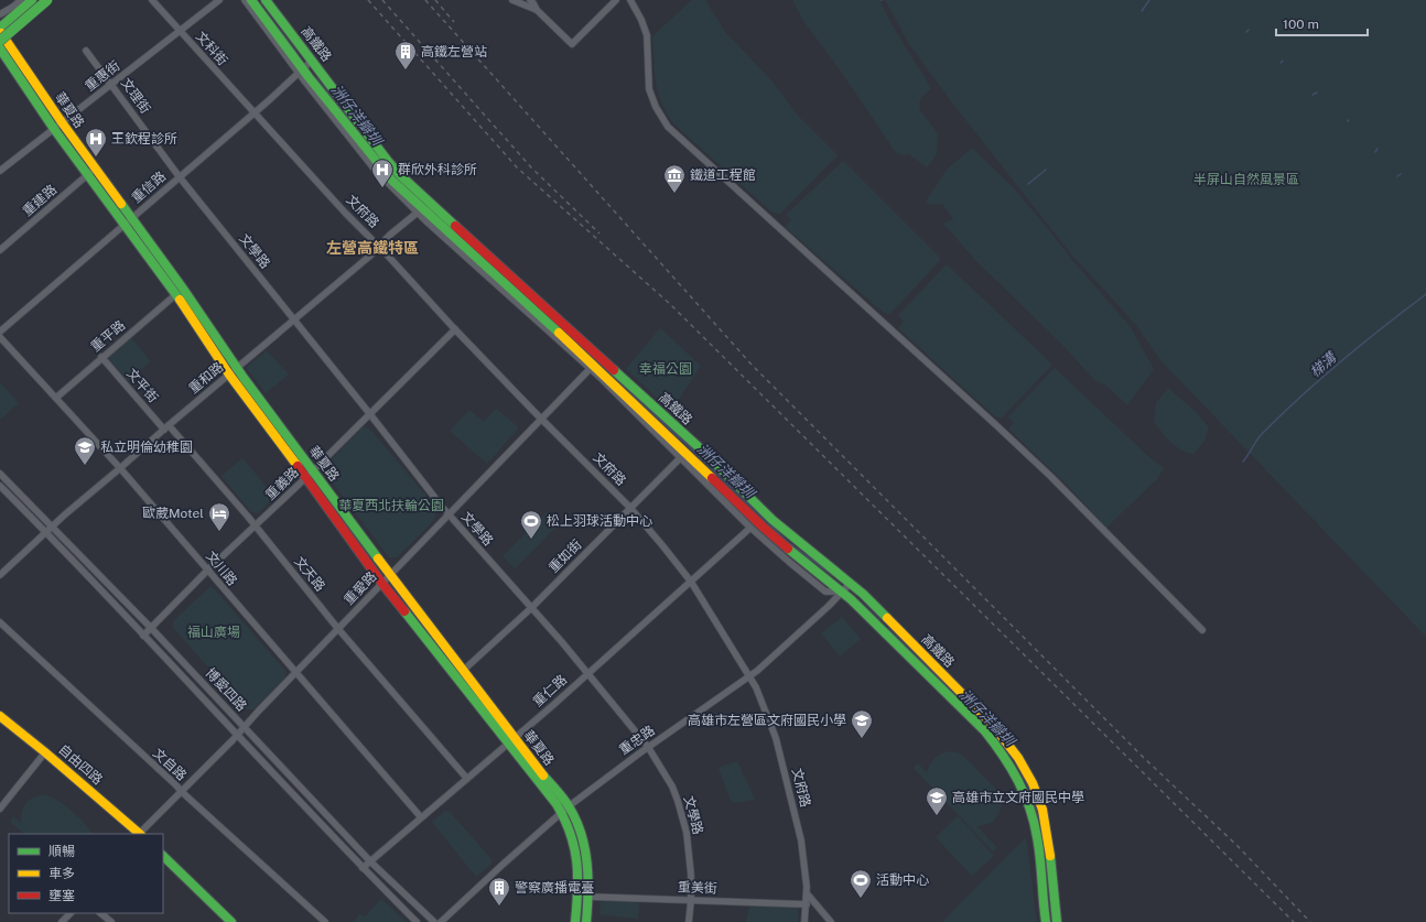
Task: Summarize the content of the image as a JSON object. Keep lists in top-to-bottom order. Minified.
{"streets":{"main road":["高鐵路","華夏路","自由四路"],"street":["文科街","重惠街","文理街","重信路","重建路","文府路","文學路","重平路","重和路","文平街","重義路","重如街","文川路","文天路","重愛路","博愛四路","重仁路","重忠路","文自路","重美街"]},"crossings":[["高鐵路","重信路"],["高鐵路","重和路"],["高鐵路","重如街"],["高鐵路","重愛路"],["高鐵路","重仁路"],["高鐵路","重忠路"],["文科街","重惠街"],["文科街","重信路"],["文科街","文府路"],["重惠街","文理街"],["重惠街","華夏路"],["文理街","重信路"],["文理街","文學路"],["華夏路","重信路"],["華夏路","重建路"],["華夏路","重平路"],["華夏路","重和路"],["華夏路","重義路"],["華夏路","重如街"],["華夏路","重愛路"],["華夏路","重仁路"],["華夏路","重忠路"],["華夏路","重美街"],["重信路","文府路"],["重信路","文學路"],["文府路","重和路"],["文府路","重義路"],["文府路","重如街"],["文府路","重愛路"],["文府路","重仁路"],["文府路","重忠路"],["文府路","重美街"],["文學路","重和路"],["文學路","重義路"],["文學路","重如街"],["文學路","重愛路"],["文學路","重仁路"],["文學路","重忠路"],["文學路","重美街"],["重平路","文平街"],["重平路","文川路"],["重和路","文平街"],["重和路","文川路"],["重和路","文天路"],["重和路","博愛四路"],["文平街","文天路"],["重義路","文川路"],["重義路","文天路"],["重義路","博愛四路"],["文川路","重愛路"],["文川路","重仁路"],["文天路","重愛路"],["文天路","重仁路"],["重愛路","博愛四路"],["重愛路","自由四路"],["重愛路","文自路"],["博愛四路","重仁路"]],"districts":["左營高鐵特區"],"water":["洲仔洋瓣圳","梯溝"],"parks":["半屏山自然風景區","幸福公園","華夏西北扶輪公園","福山廣場"],"places":{"building":["高鐵左營站","警察廣播電臺"],"hospital":["王欽程診所","群欣外科診所"],"museum":["鐵道工程館"],"school or university":["私立明倫幼稚園","高雄市左營區文府國民小學","高雄市立文府國民中學"],"hotel":["歐葳Motel"],"sports":["松上羽球活動中心","活動中心"]},"legend":["順暢","車多","壅塞"],"scale_bar":"100 m"}
